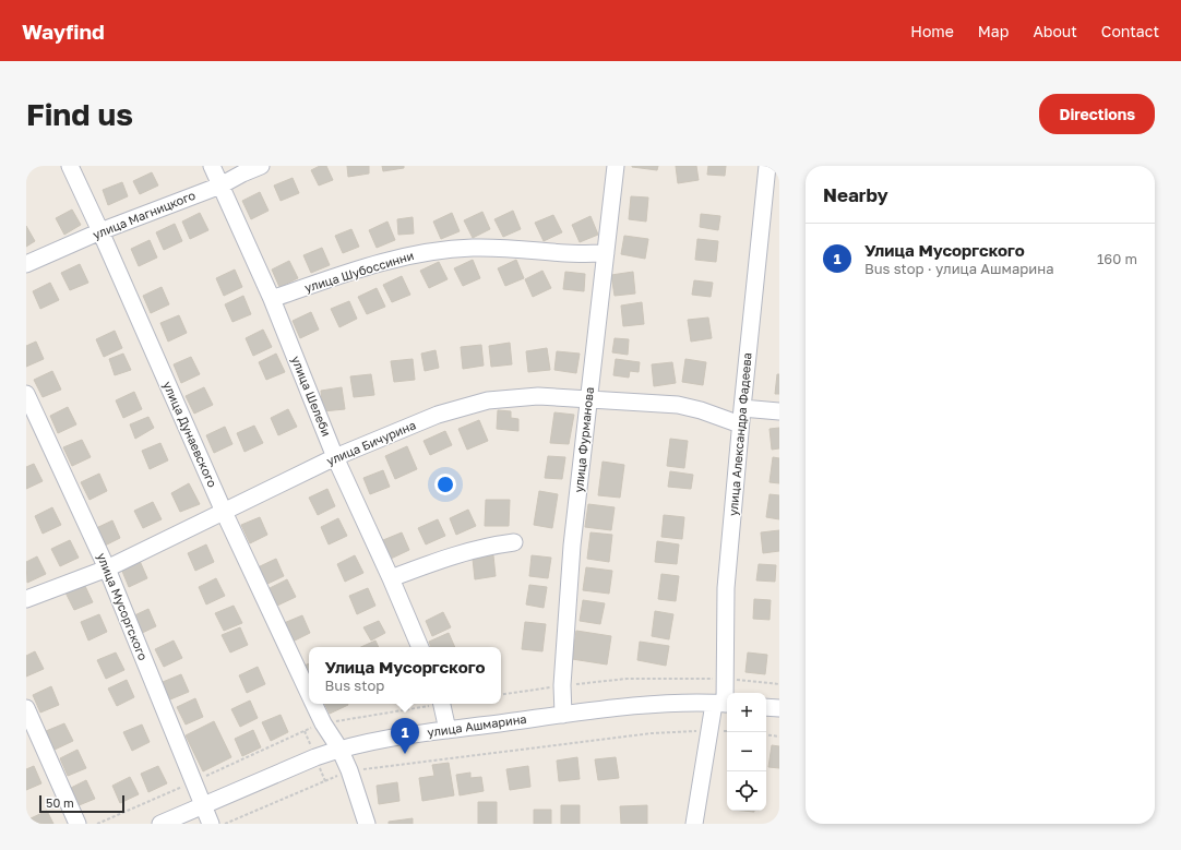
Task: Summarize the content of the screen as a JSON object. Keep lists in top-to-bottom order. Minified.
{"streets":{"street":["улица Магницкого","улица Шубоссинни","улица Шелеби","улица Дунаевского","улица Александра Фадеева","улица Фурманова","улица Бичурина","улица Мусоргского","улица Ашмарина"]},"crossings":[["улица Магницкого","улица Шелеби"],["улица Магницкого","улица Дунаевского"],["улица Шубоссинни","улица Шелеби"],["улица Шубоссинни","улица Фурманова"],["улица Шелеби","улица Бичурина"],["улица Дунаевского","улица Бичурина"],["улица Дунаевского","улица Ашмарина"],["улица Александра Фадеева","улица Бичурина"],["улица Александра Фадеева","улица Ашмарина"],["улица Фурманова","улица Бичурина"],["улица Фурманова","улица Ашмарина"],["улица Бичурина","улица Мусоргского"],["улица Мусоргского","улица Ашмарина"]],"scale_bar":"50 m","page":{"header":"Wayfind","nav":["Home","Map","About","Contact"],"buttons":"Directions","title":"Find us","heading":"Nearby","list":[{"mark":"1","name":"Улица Мусоргского","note":"Bus stop · улица Ашмарина","value":"160 m"}],"popup":["Улица Мусоргского","Bus stop"],"map_buttons":["+","−"],"pins":"1","scale":"50 m"}}
